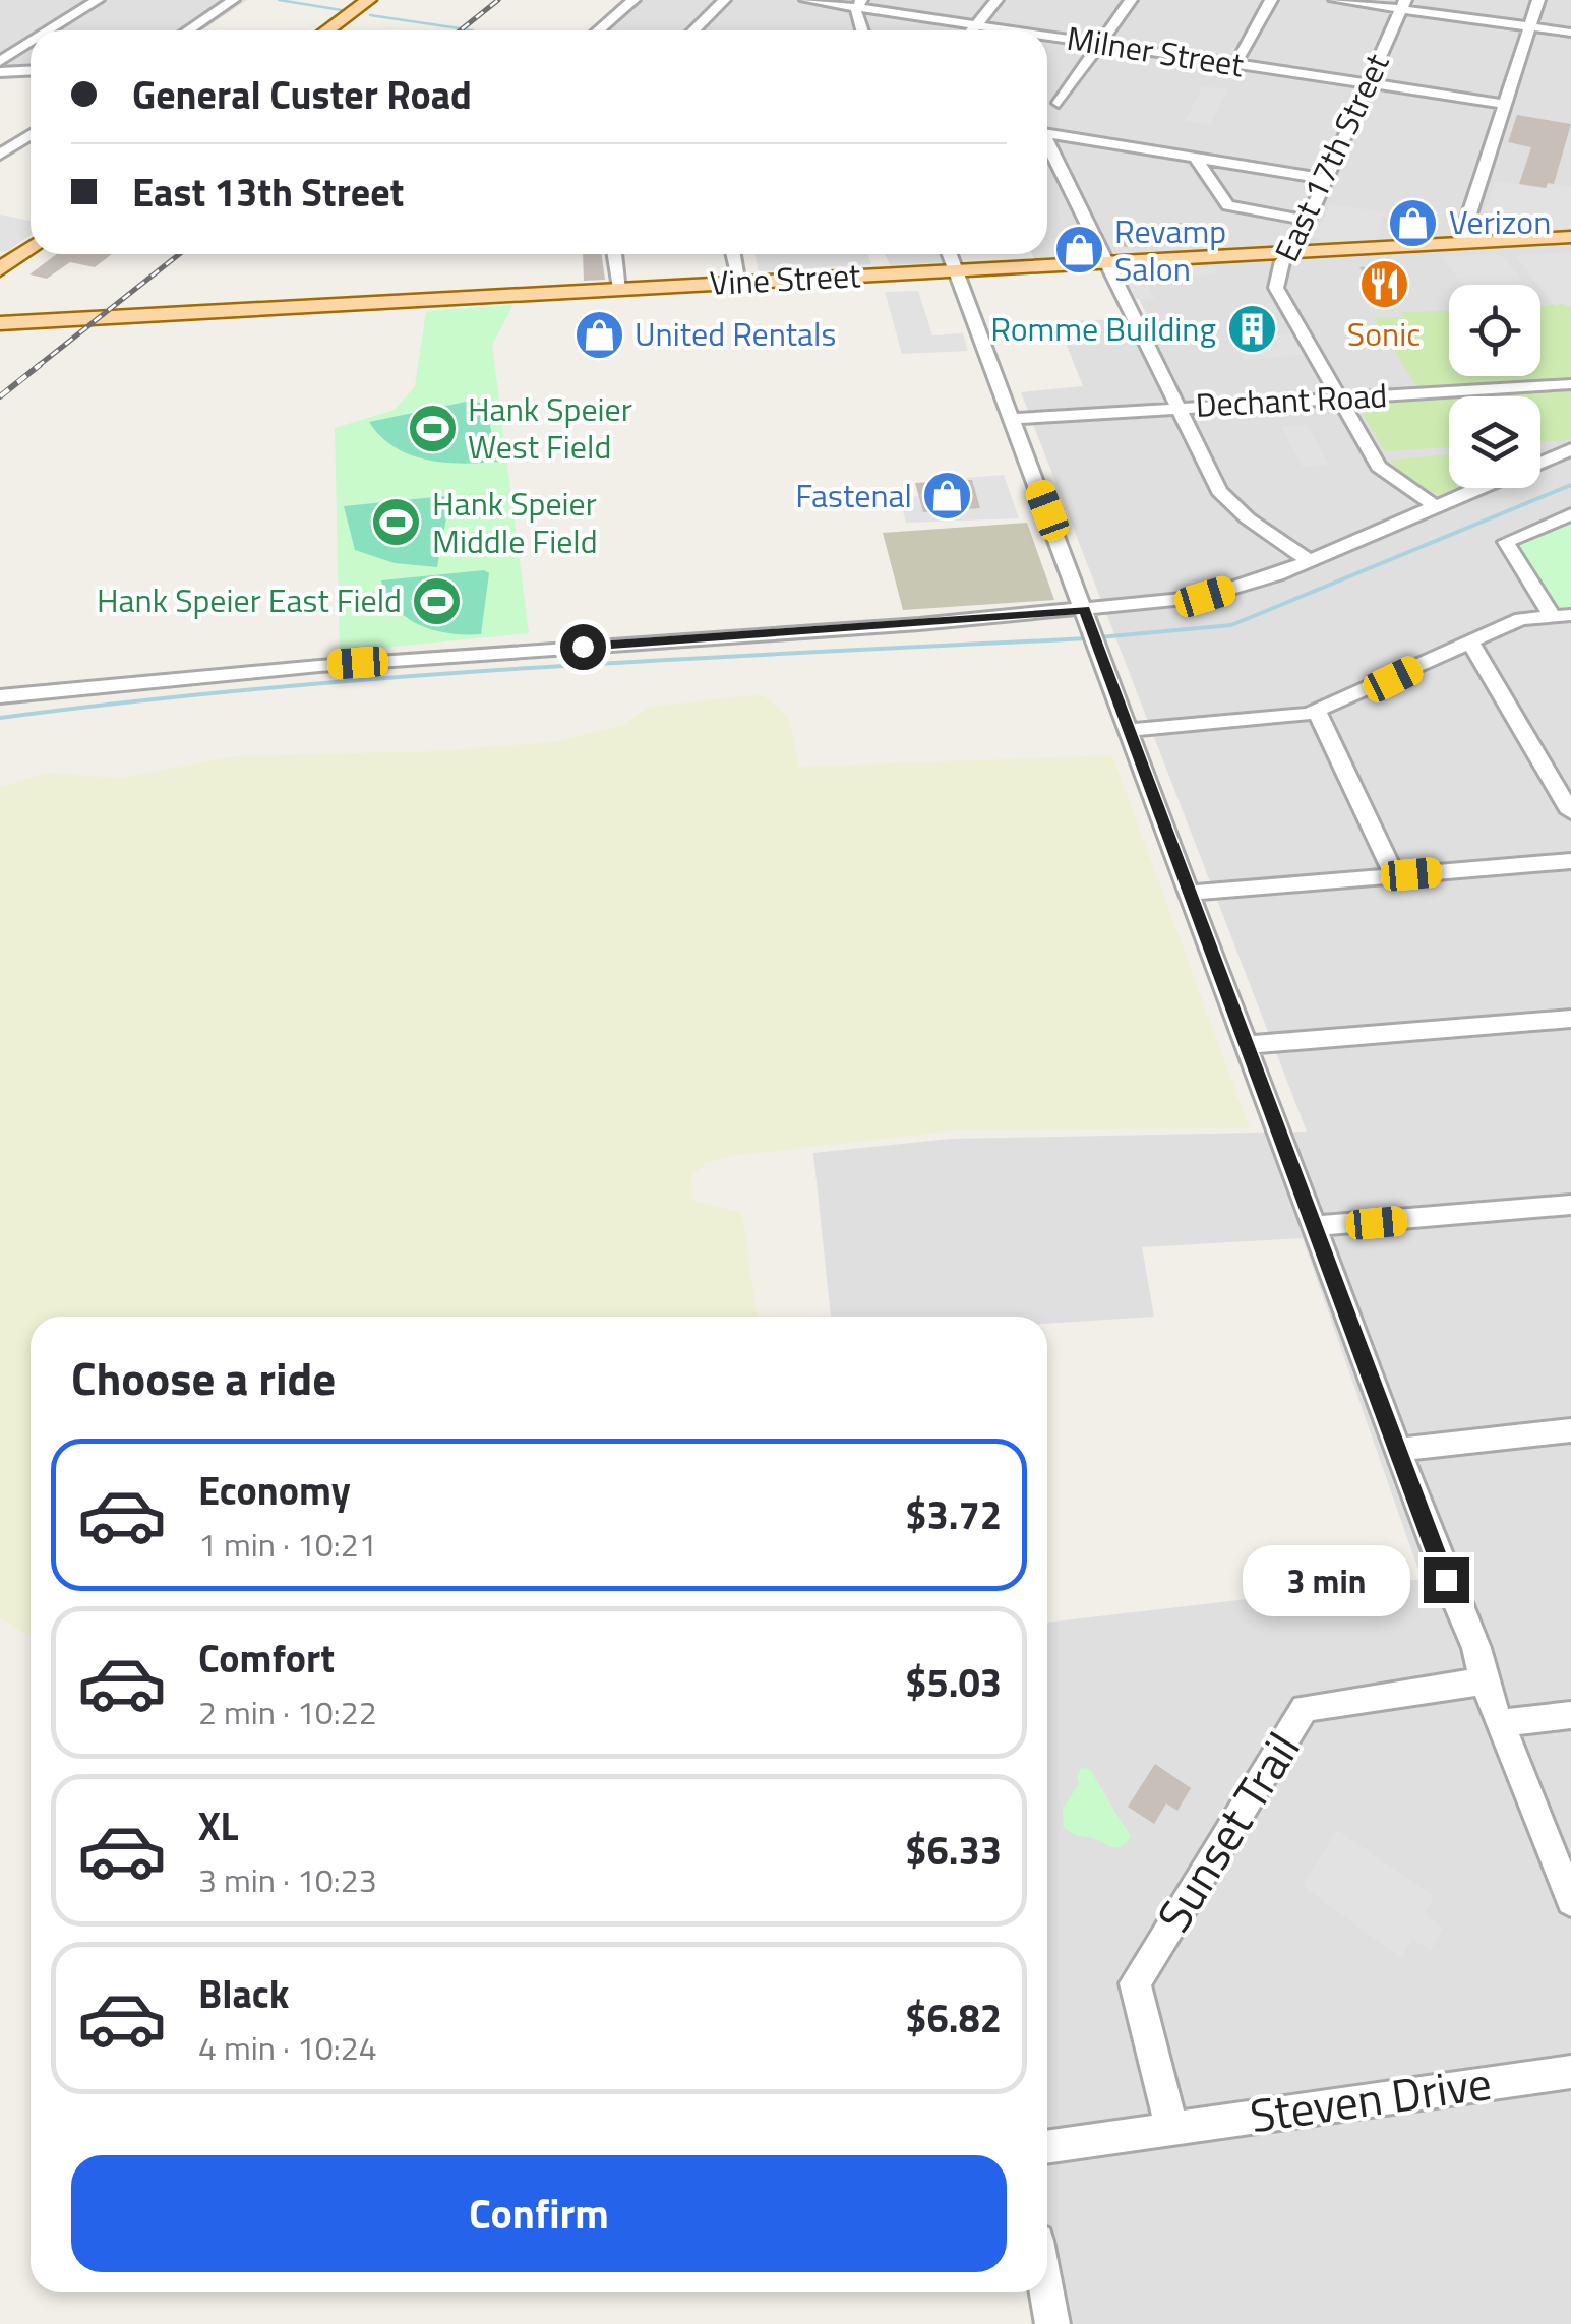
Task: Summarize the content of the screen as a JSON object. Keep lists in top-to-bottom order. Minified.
{"streets":{"main road":["Vine Street"],"street":["Milner Street","East 17th Street","Dechant Road","Sunset Trail","Steven Drive"]},"crossings":[["Milner Street","East 17th Street"],["East 17th Street","Vine Street"],["East 17th Street","Dechant Road"],["Sunset Trail","Steven Drive"]],"places":{"shop":["Verizon","Revamp Salon","United Rentals","Fastenal"],"restaurant":["Sonic"],"building":["Romme Building"],"sports":["Hank Speier West Field","Hank Speier Middle Field","Hank Speier East Field"]},"page":{"banner":["General Custer Road","East 13th Street"],"heading":"Choose a ride","list":[{"name":"Economy","note":"1 min · 10:21","value":"$3.72"},{"name":"Comfort","note":"2 min · 10:22","value":"$5.03"},{"name":"XL","note":"3 min · 10:23","value":"$6.33"},{"name":"Black","note":"4 min · 10:24","value":"$6.82"}],"bubble":"3 min","buttons":"Confirm"}}
